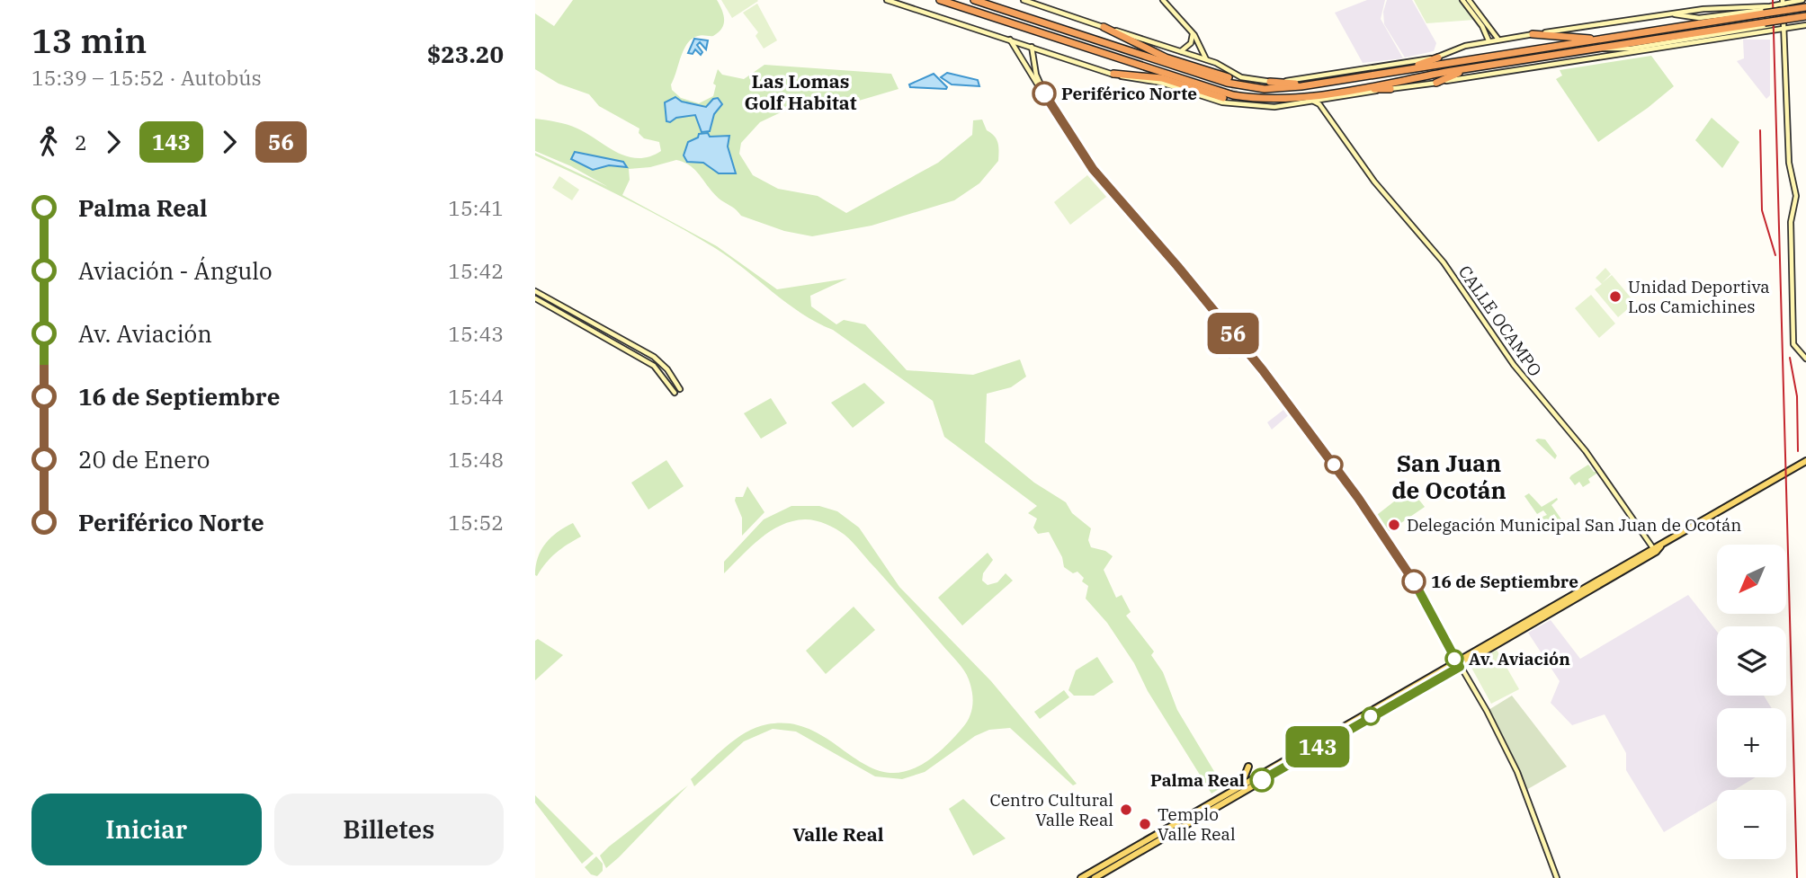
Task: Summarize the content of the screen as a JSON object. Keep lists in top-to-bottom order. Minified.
{"streets":{"main road":["CALLE OCAMPO"]},"districts":["Las Lomas Golf Habitat","San Juan de Ocotán","Valle Real"],"places":["Periférico Norte","Unidad Deportiva Los Camichines","Delegación Municipal San Juan de Ocotán","16 de Septiembre","Av. Aviación","Palma Real","Centro Cultural Valle Real","Templo Valle Real"],"lines":["bus line 56","bus line 143"],"north":"bottom left","page":{"heading":["13 min","15:39 – 15:52 · Autobús","$23.20"],"on_map":["143","56"],"legs":["2","143","56"],"list":[{"name":"Palma Real","value":"15:41"},{"name":"Aviación - Ángulo","value":"15:42"},{"name":"Av. Aviación","value":"15:43"},{"name":"16 de Septiembre","value":"15:44"},{"name":"20 de Enero","value":"15:48"},{"name":"Periférico Norte","value":"15:52"}],"map_buttons":["+","−"],"buttons":["Iniciar","Billetes"]}}
